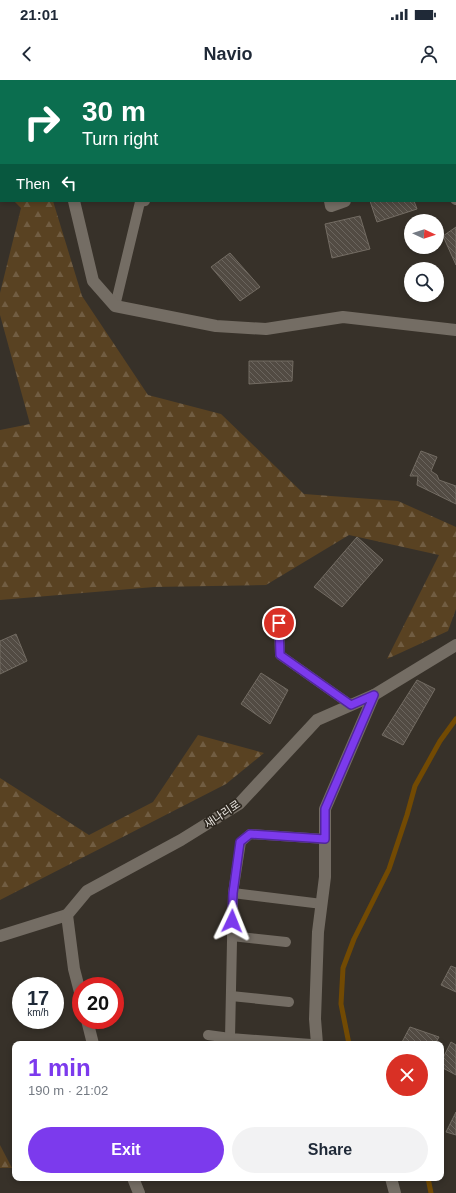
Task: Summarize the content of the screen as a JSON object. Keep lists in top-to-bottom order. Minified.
{"streets":{"street":["새나리로"]},"north":"right","page":{"status":"21:01","header":"Navio","turn":["30 m","Turn right"],"then":"Then","speed":"17 km/h","limit":"20","heading":["1 min","190 m · 21:02"],"buttons":["Exit","Share"]}}
